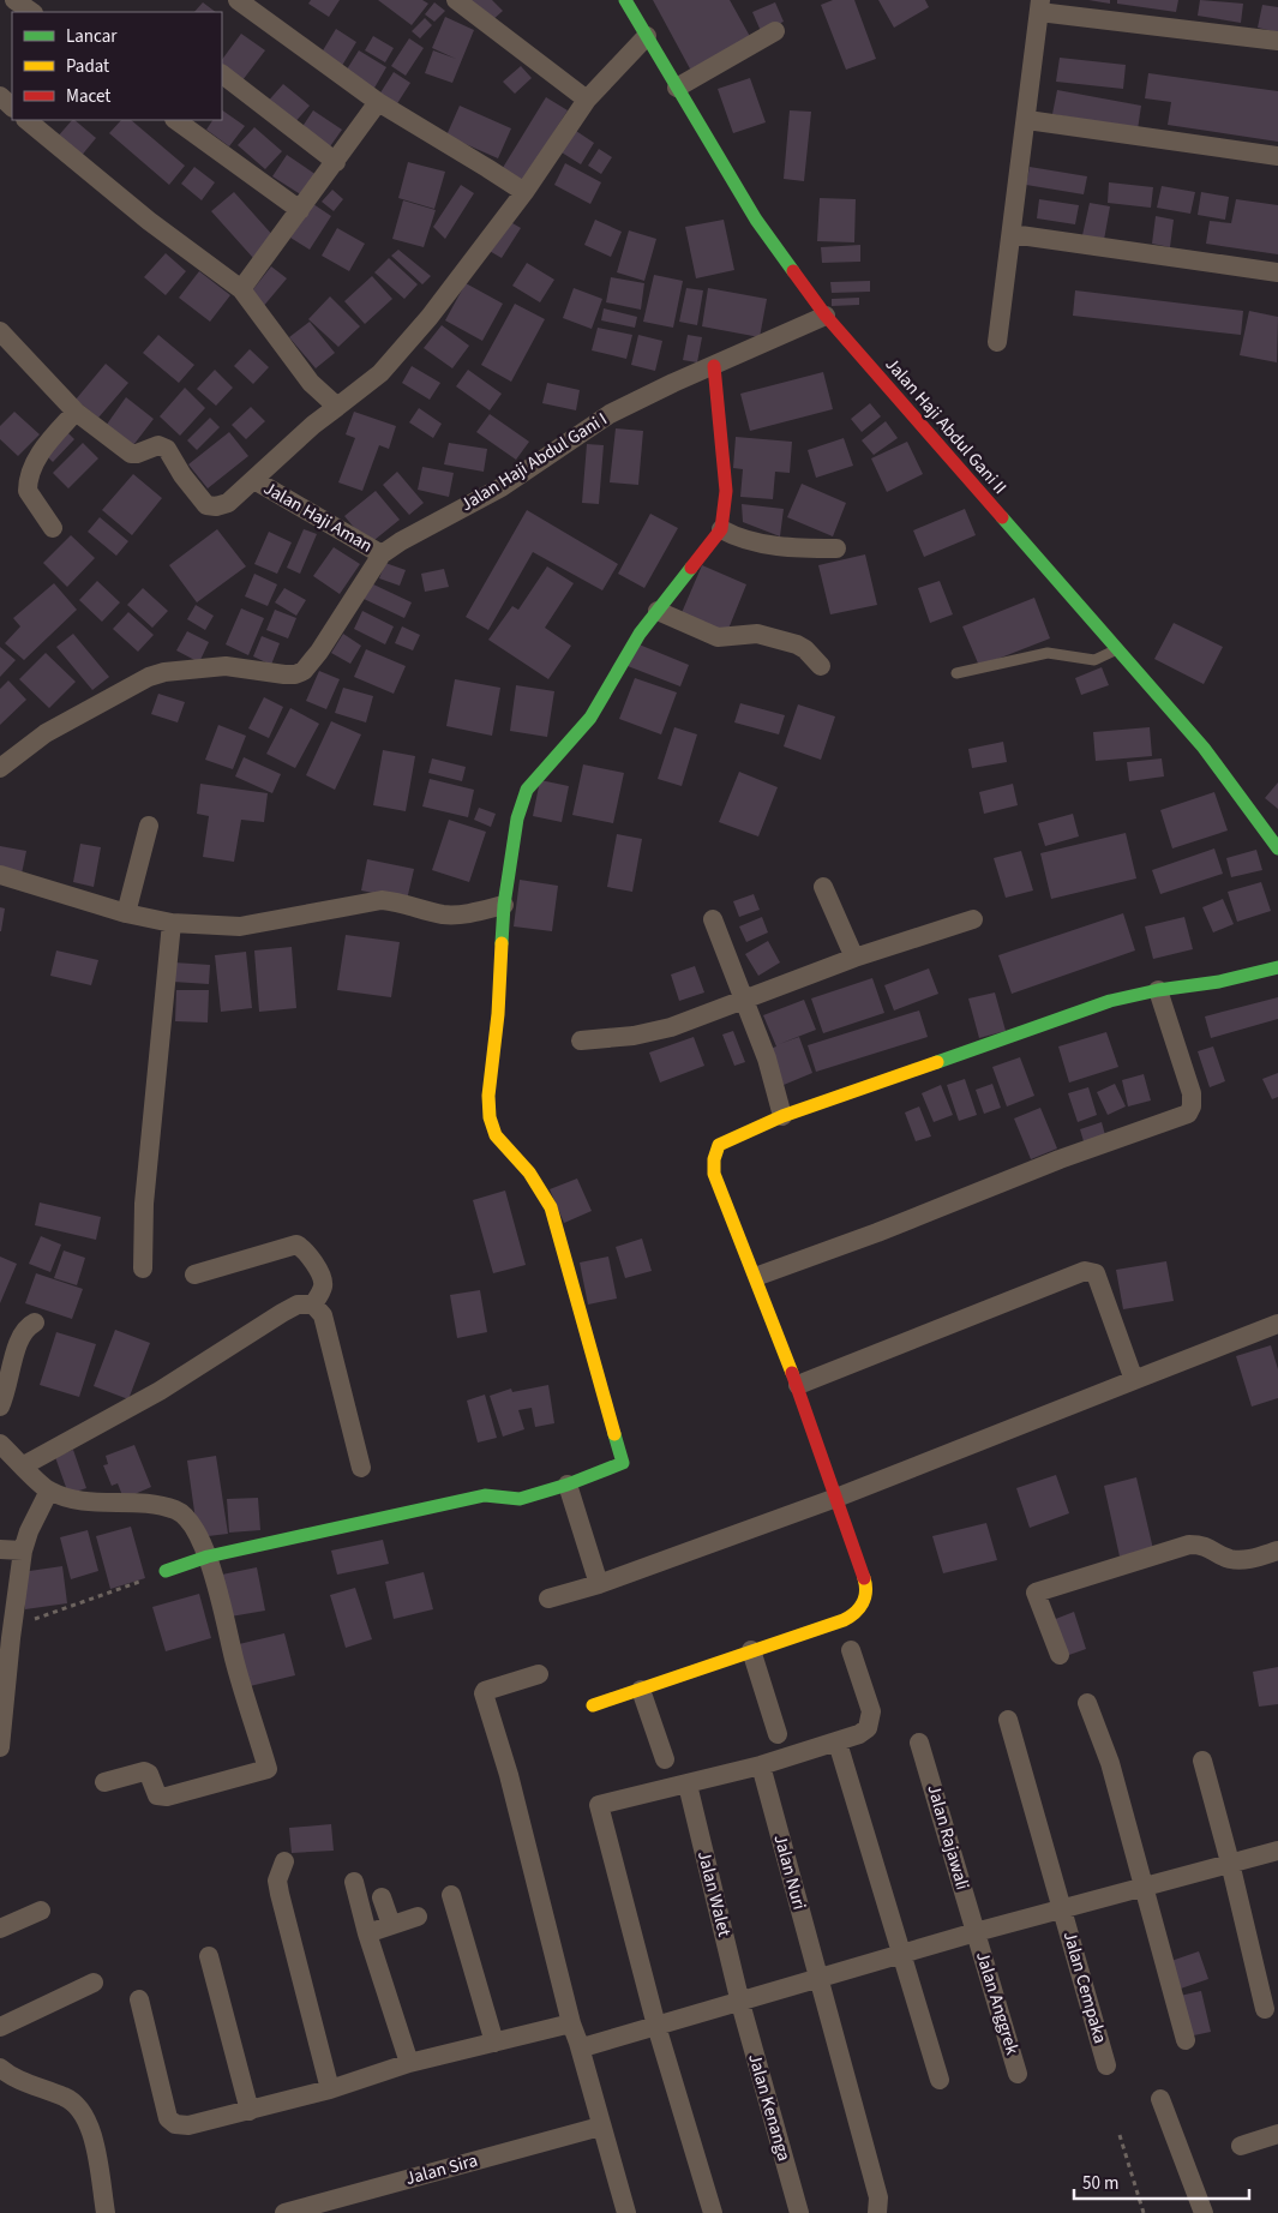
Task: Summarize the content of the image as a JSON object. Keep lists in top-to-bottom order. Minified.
{"streets":{"street":["Jalan Haji Abdul Gani II","Jalan Haji Abdul Gani I","Jalan Haji Aman","Jalan Rajawali","Jalan Nuri","Jalan Walet","Jalan Cempaka","Jalan Anggrek","Jalan Kenanga","Jalan Sira"]},"crossings":[["Jalan Haji Abdul Gani II","Jalan Haji Abdul Gani I"],["Jalan Haji Abdul Gani I","Jalan Haji Aman"],["Jalan Rajawali","Jalan Anggrek"],["Jalan Walet","Jalan Kenanga"]],"legend":["Lancar","Padat","Macet"],"scale_bar":"50 m"}
